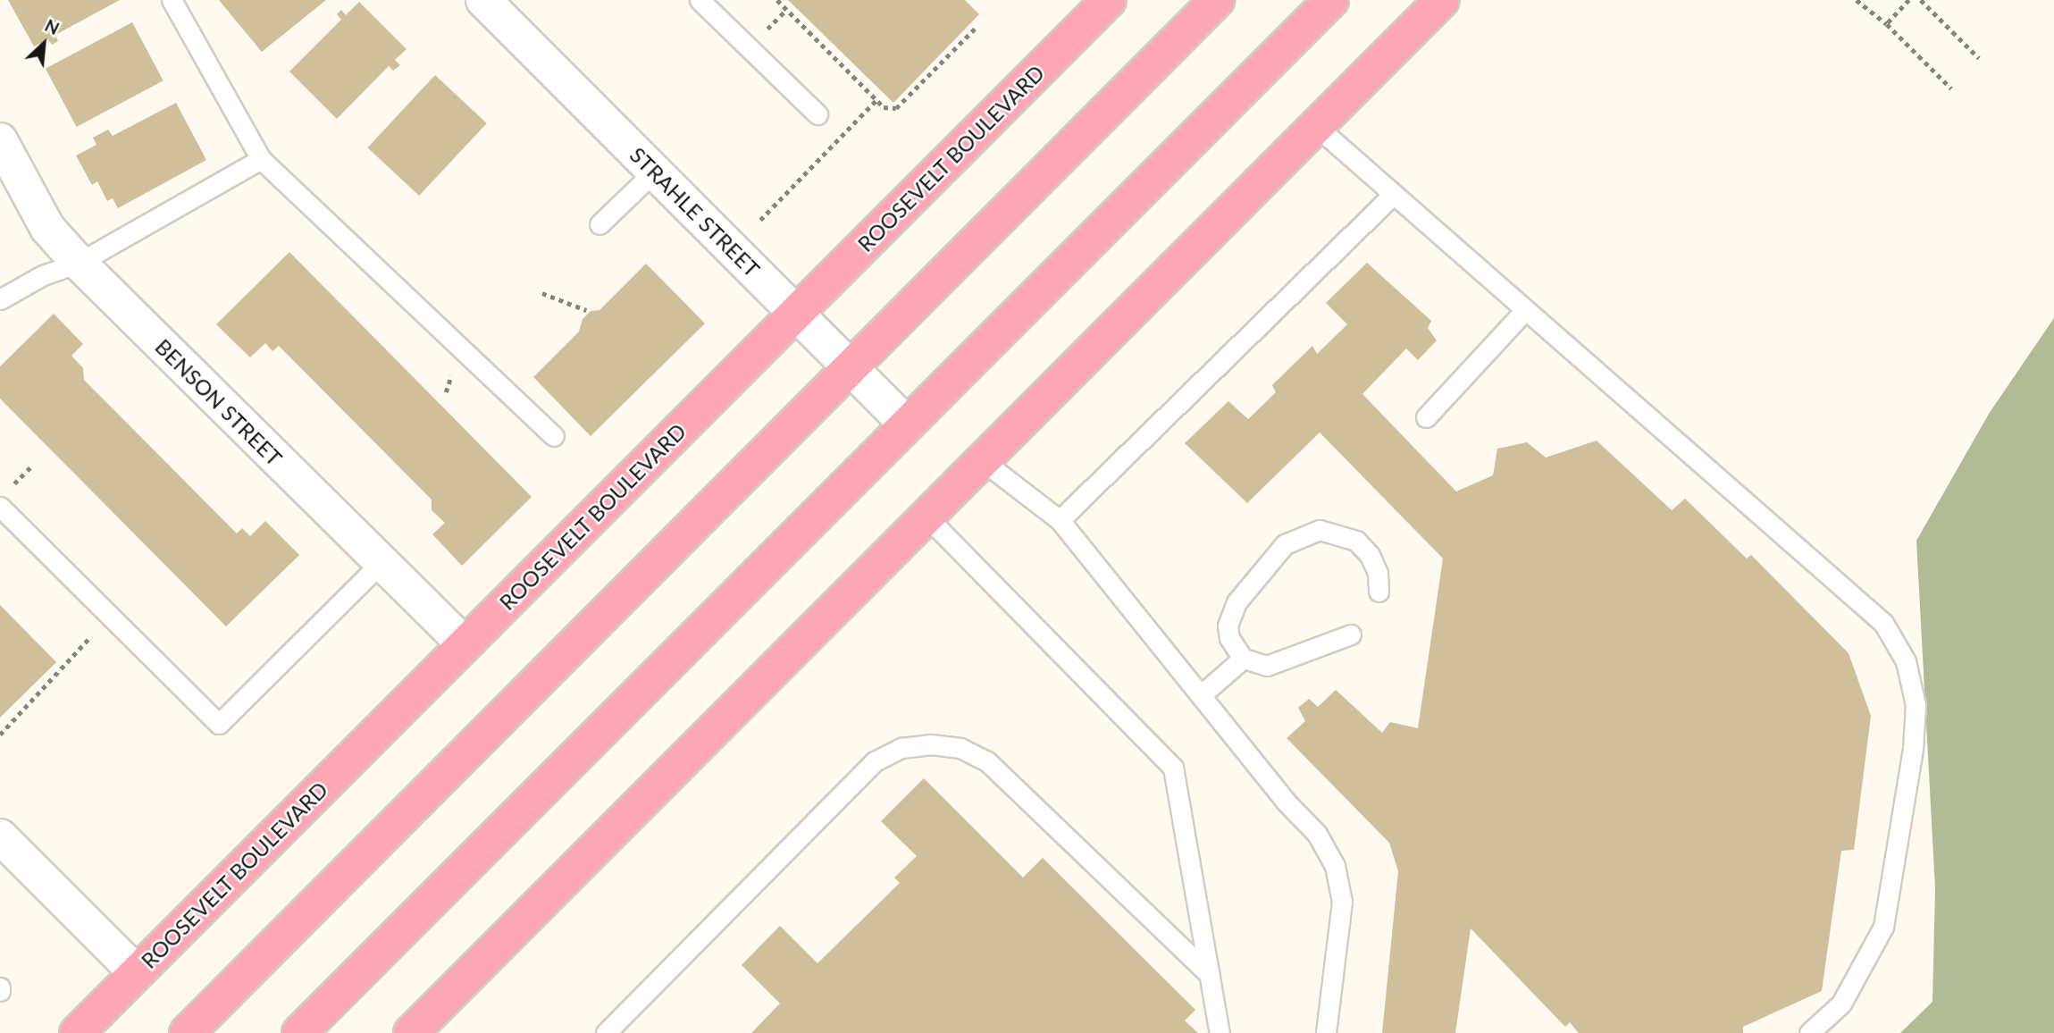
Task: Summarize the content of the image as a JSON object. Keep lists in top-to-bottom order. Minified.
{"streets":{"highway":["ROOSEVELT BOULEVARD"],"street":["STRAHLE STREET","BENSON STREET"]},"crossings":[["ROOSEVELT BOULEVARD","STRAHLE STREET"],["ROOSEVELT BOULEVARD","BENSON STREET"]],"north":"top right"}
